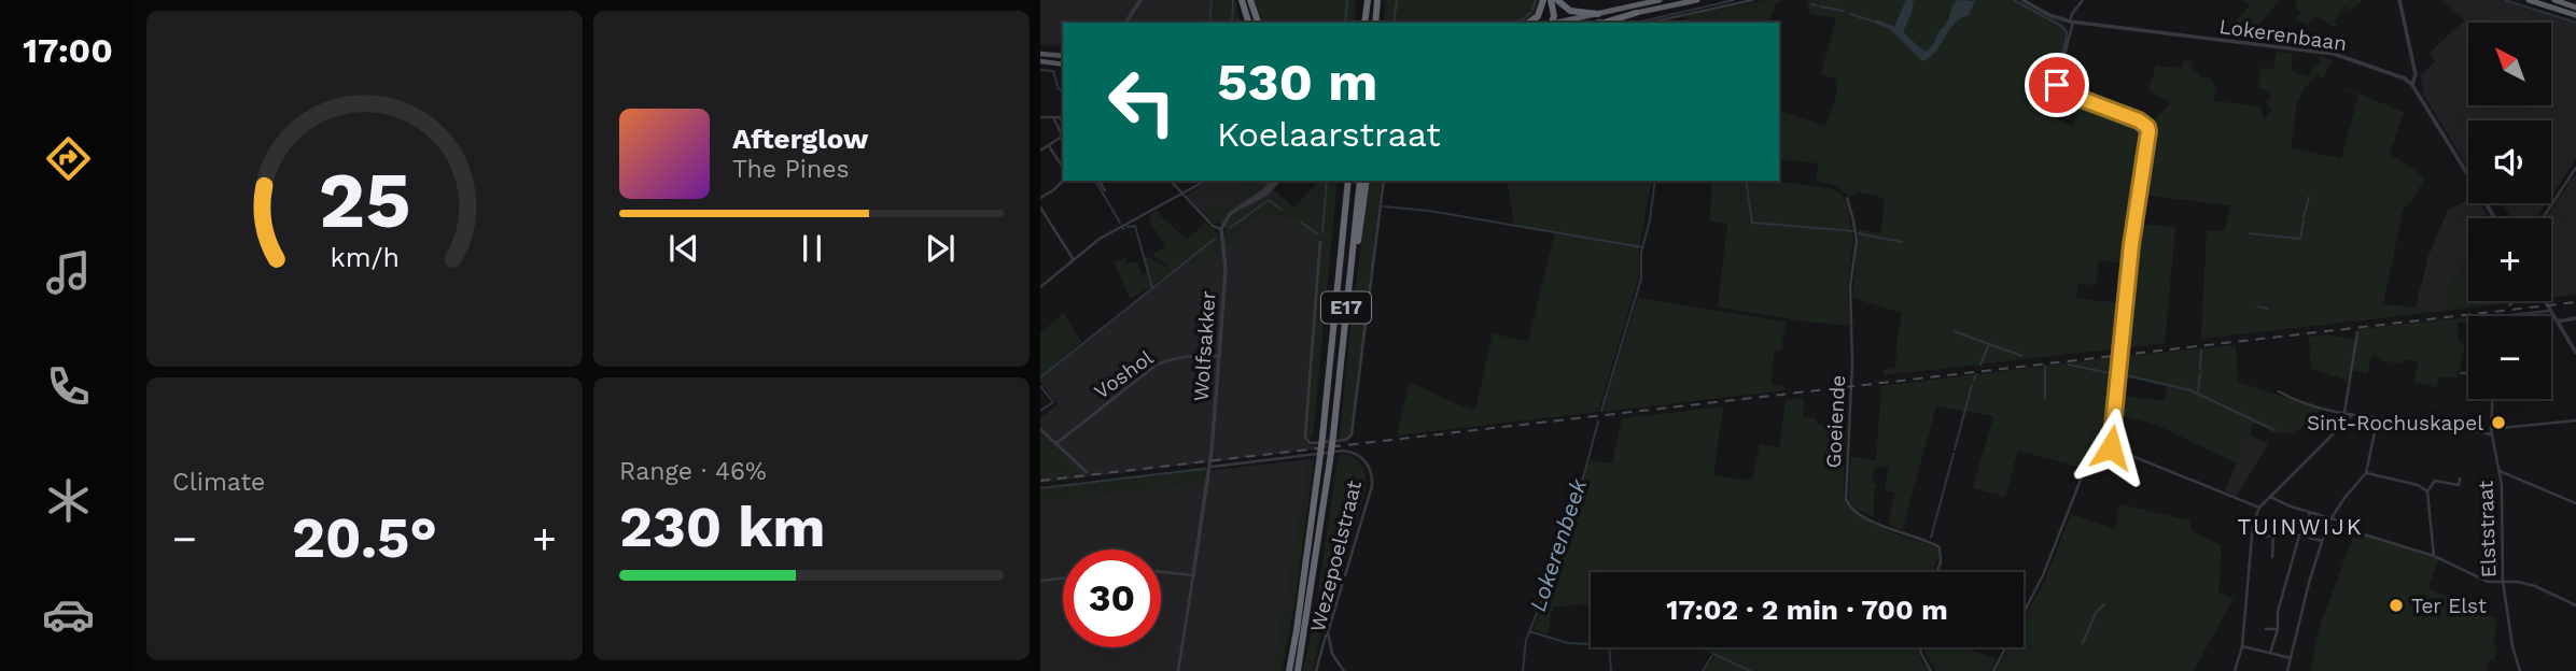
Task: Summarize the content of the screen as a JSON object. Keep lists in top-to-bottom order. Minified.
{"streets":{"highway":["E17"],"street":["Lokerenbaan","Wolfsakker","Voshol","Goeiende","Elststraat","Wezepoelstraat"]},"crossings":[["Wolfsakker","Voshol"],["Wolfsakker","Wezepoelstraat"]],"districts":["TUINWIJK"],"water":["Lokerenbeek"],"places":["Sint-Rochuskapel","Ter Elst"],"north":"top left","page":{"tabs":"17:00","map_buttons":["+","−"],"turn":["530 m","Koelaarstraat"],"song":["Afterglow","The Pines"],"tile":["Climate",["Range · 46%","230 km"]],"heat":["−","20.5°","+"],"limit":"30","trip":"17:02 · 2 min · 700 m","gauge":["25","km/h"]}}
